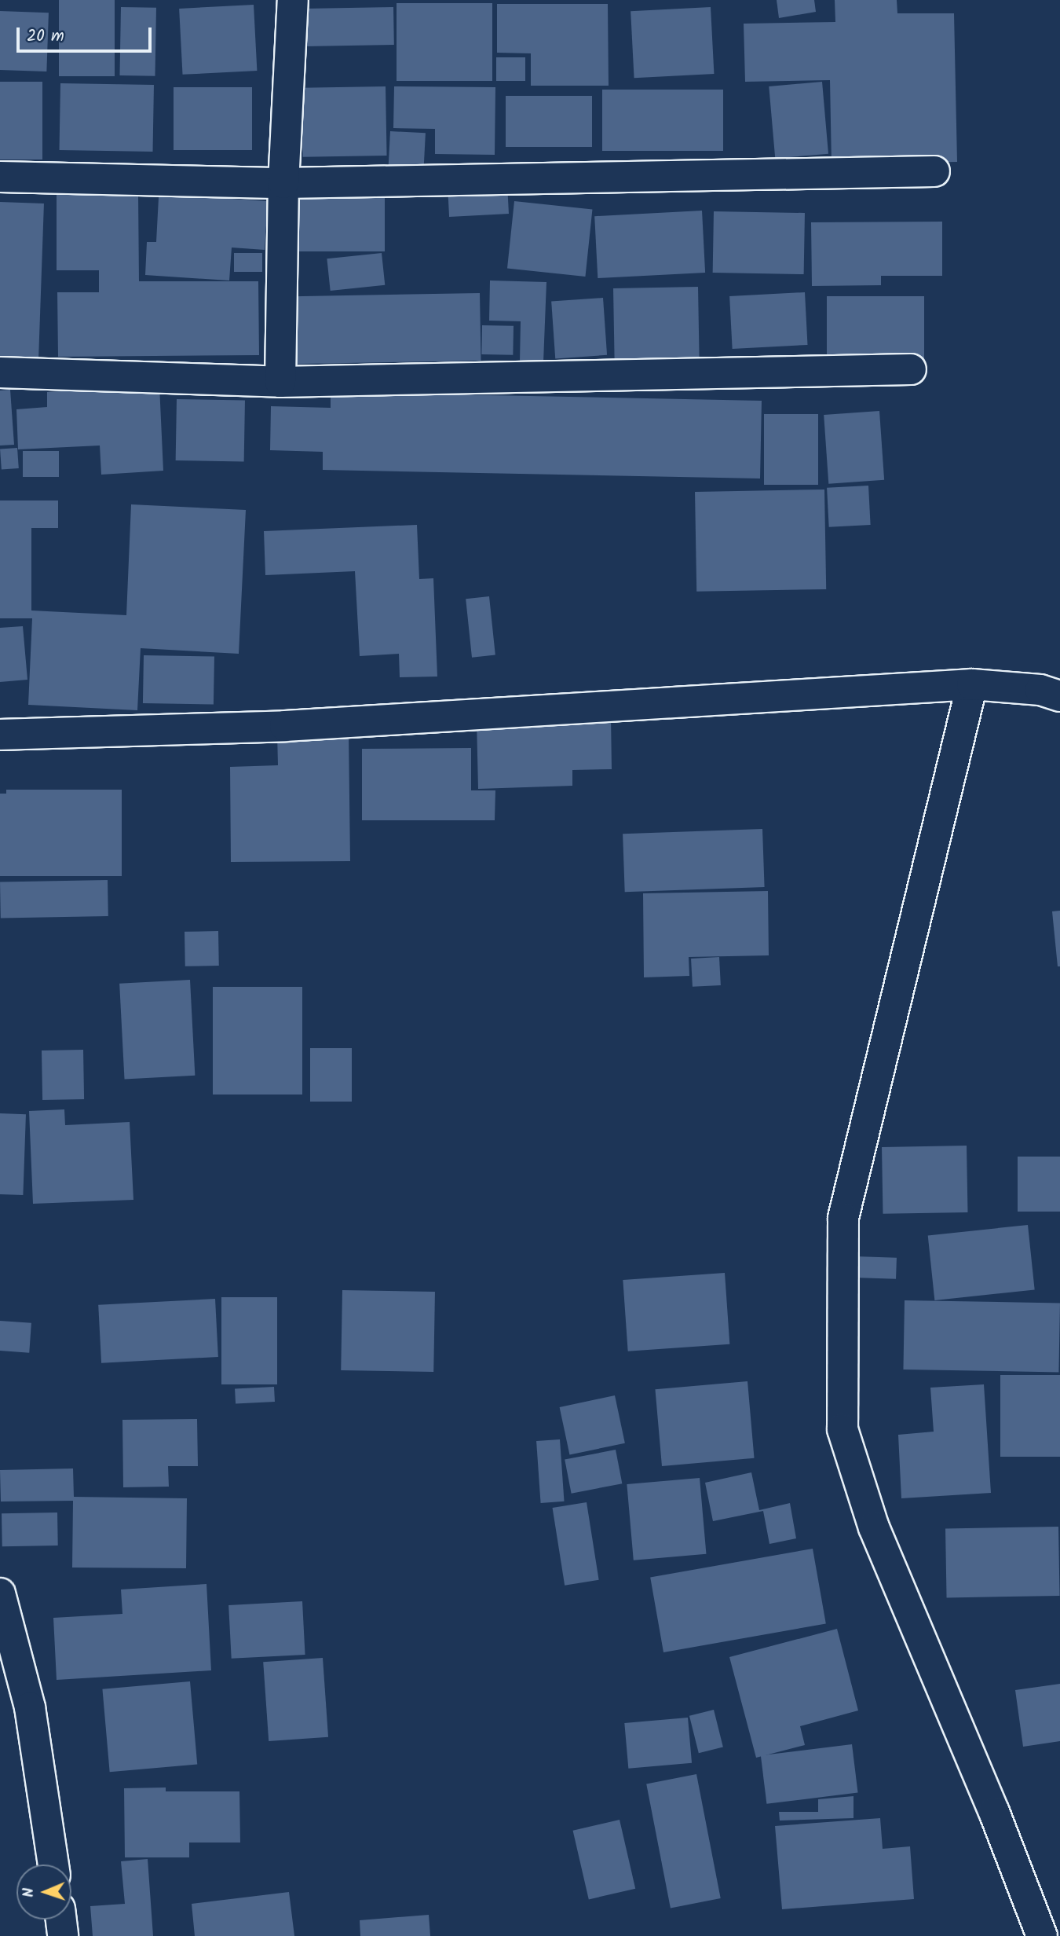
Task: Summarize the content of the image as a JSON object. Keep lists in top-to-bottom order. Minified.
{"scale_bar":"20 m","north":"left"}
